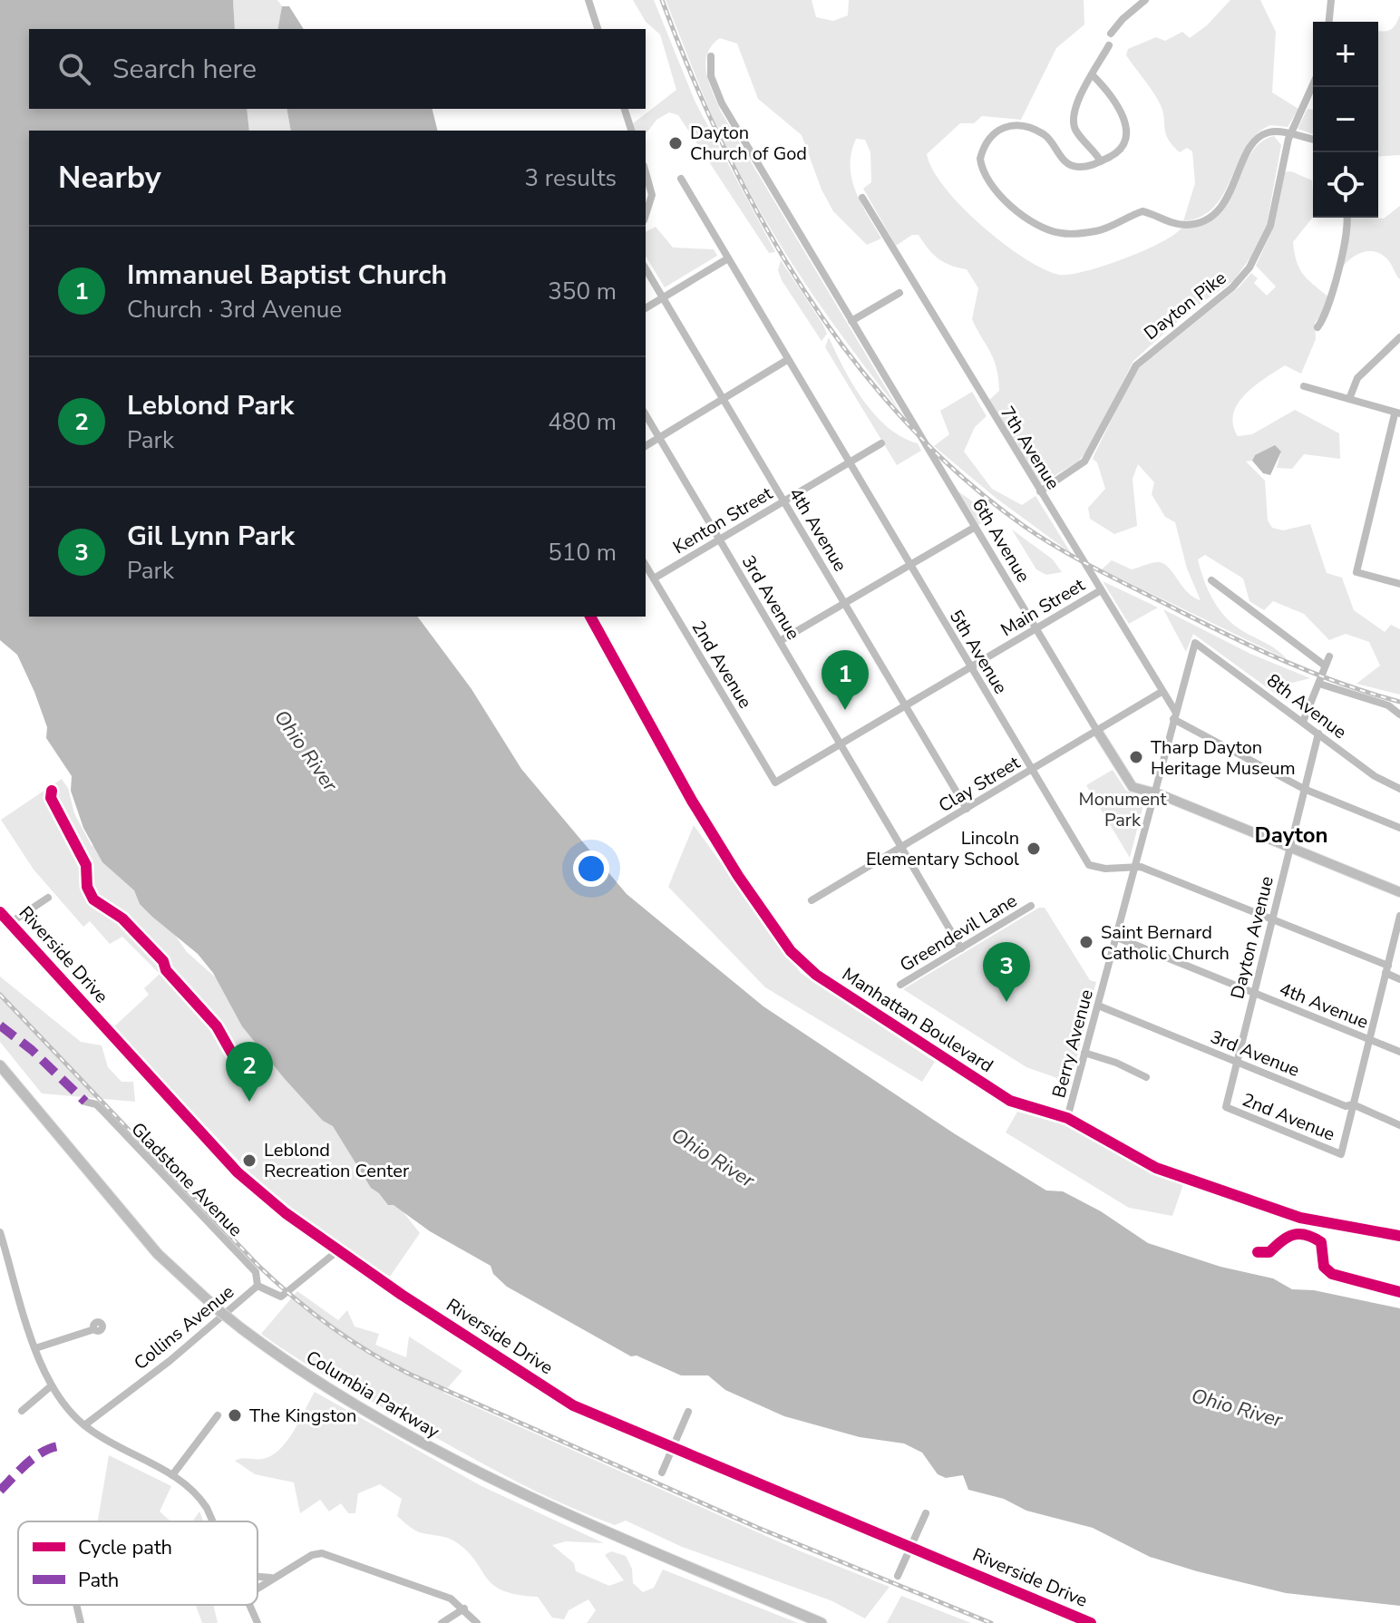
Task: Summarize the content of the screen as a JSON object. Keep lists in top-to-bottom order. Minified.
{"streets":{"highway":["Columbia Parkway"],"main road":["6th Avenue","Riverside Drive"],"street":["Dayton Pike","7th Avenue","Kenton Street","4th Avenue","3rd Avenue","Main Street","5th Avenue","2nd Avenue","8th Avenue","Clay Street","Greendevil Lane","Dayton Avenue","Manhattan Boulevard","Berry Avenue","Gladstone Avenue","Collins Avenue"]},"crossings":[["Dayton Pike","7th Avenue"],["7th Avenue","Main Street"],["7th Avenue","Clay Street"],["7th Avenue","Dayton Avenue"],["7th Avenue","Berry Avenue"],["Kenton Street","4th Avenue"],["Kenton Street","3rd Avenue"],["Kenton Street","5th Avenue"],["Kenton Street","2nd Avenue"],["4th Avenue","Main Street"],["4th Avenue","Clay Street"],["4th Avenue","Dayton Avenue"],["4th Avenue","Berry Avenue"],["6th Avenue","Main Street"],["6th Avenue","Clay Street"],["6th Avenue","Dayton Avenue"],["6th Avenue","Berry Avenue"],["3rd Avenue","Main Street"],["3rd Avenue","2nd Avenue"],["3rd Avenue","Clay Street"],["3rd Avenue","Greendevil Lane"],["3rd Avenue","Dayton Avenue"],["3rd Avenue","Berry Avenue"],["Main Street","5th Avenue"],["Main Street","2nd Avenue"],["5th Avenue","Clay Street"],["5th Avenue","Dayton Avenue"],["5th Avenue","Berry Avenue"],["2nd Avenue","Dayton Avenue"],["8th Avenue","Dayton Avenue"],["8th Avenue","Berry Avenue"],["Riverside Drive","Collins Avenue"],["Manhattan Boulevard","Berry Avenue"],["Gladstone Avenue","Collins Avenue"]],"districts":["Dayton"],"water":["Ohio River"],"parks":["Monument Park"],"places":["Dayton Church of God","Tharp Dayton Heritage Museum","Lincoln Elementary School","Saint Bernard Catholic Church","Leblond Recreation Center","The Kingston"],"legend":["Cycle path","Path"],"page":{"map_buttons":["+","−"],"search":"Search here","heading":["Nearby","3 results"],"list":[{"mark":"1","name":"Immanuel Baptist Church","note":"Church · 3rd Avenue","value":"350 m"},{"mark":"2","name":"Leblond Park","note":"Park","value":"480 m"},{"mark":"3","name":"Gil Lynn Park","note":"Park","value":"510 m"}],"pins":["1","3","2"]}}
